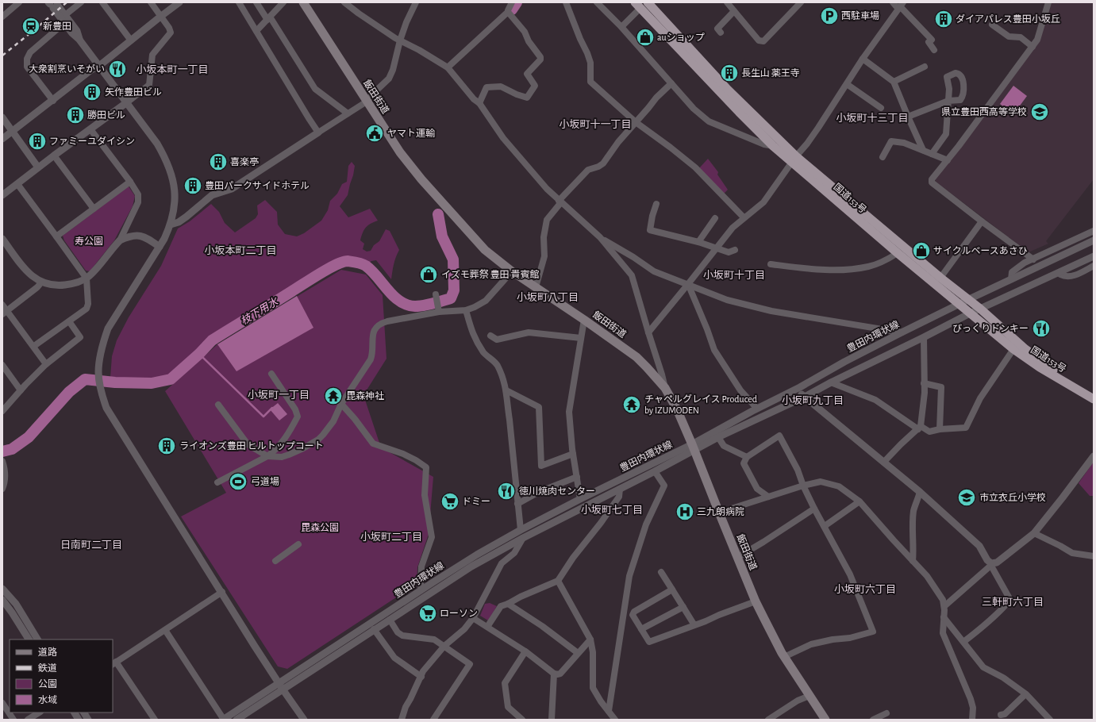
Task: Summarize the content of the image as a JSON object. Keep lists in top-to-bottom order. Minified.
{"streets":{"highway":["国道153号"],"main road":["飯田街道"],"street":["豊田内環状線"]},"crossings":[["飯田街道","豊田内環状線"],["国道153号","豊田内環状線"]],"districts":["小坂本町一丁目","小坂町十三丁目","小坂町十一丁目","小坂本町二丁目","小坂町十丁目","小坂町八丁目","小坂町一丁目","小坂町九丁目","小坂町七丁目","小坂町二丁目","日南町二丁目","小坂町六丁目","三軒町六丁目"],"water":["枝下用水"],"parks":["寿公園","毘森公園"],"places":{"parking":["西駐車場"],"building":["ダイアパレス豊田小坂丘","長生山 薬王寺","矢作豊田ビル","勝田ビル","ファミーユダイシン","喜楽亭","豊田パークサイドホテル","ライオンズ豊田 ヒルトップコート"],"station":["新豊田"],"shop":["auショップ","サイクルベースあさひ","イズモ葬祭 豊田 貴賓館"],"restaurant":["大衆割烹いそがい","びっくりドンキー","徳川焼肉センター"],"school or university":["県立豊田西高等学校","市立衣丘小学校"],"public building":["ヤマト運輸"],"temple":["毘森神社","チャペルグレイス Produced by IZUMODEN"],"sports":["弓道場"],"supermarket":["ドミー","ローソン"],"hospital":["三九朗病院"]},"legend":["道路","鉄道","公園","水域"]}
